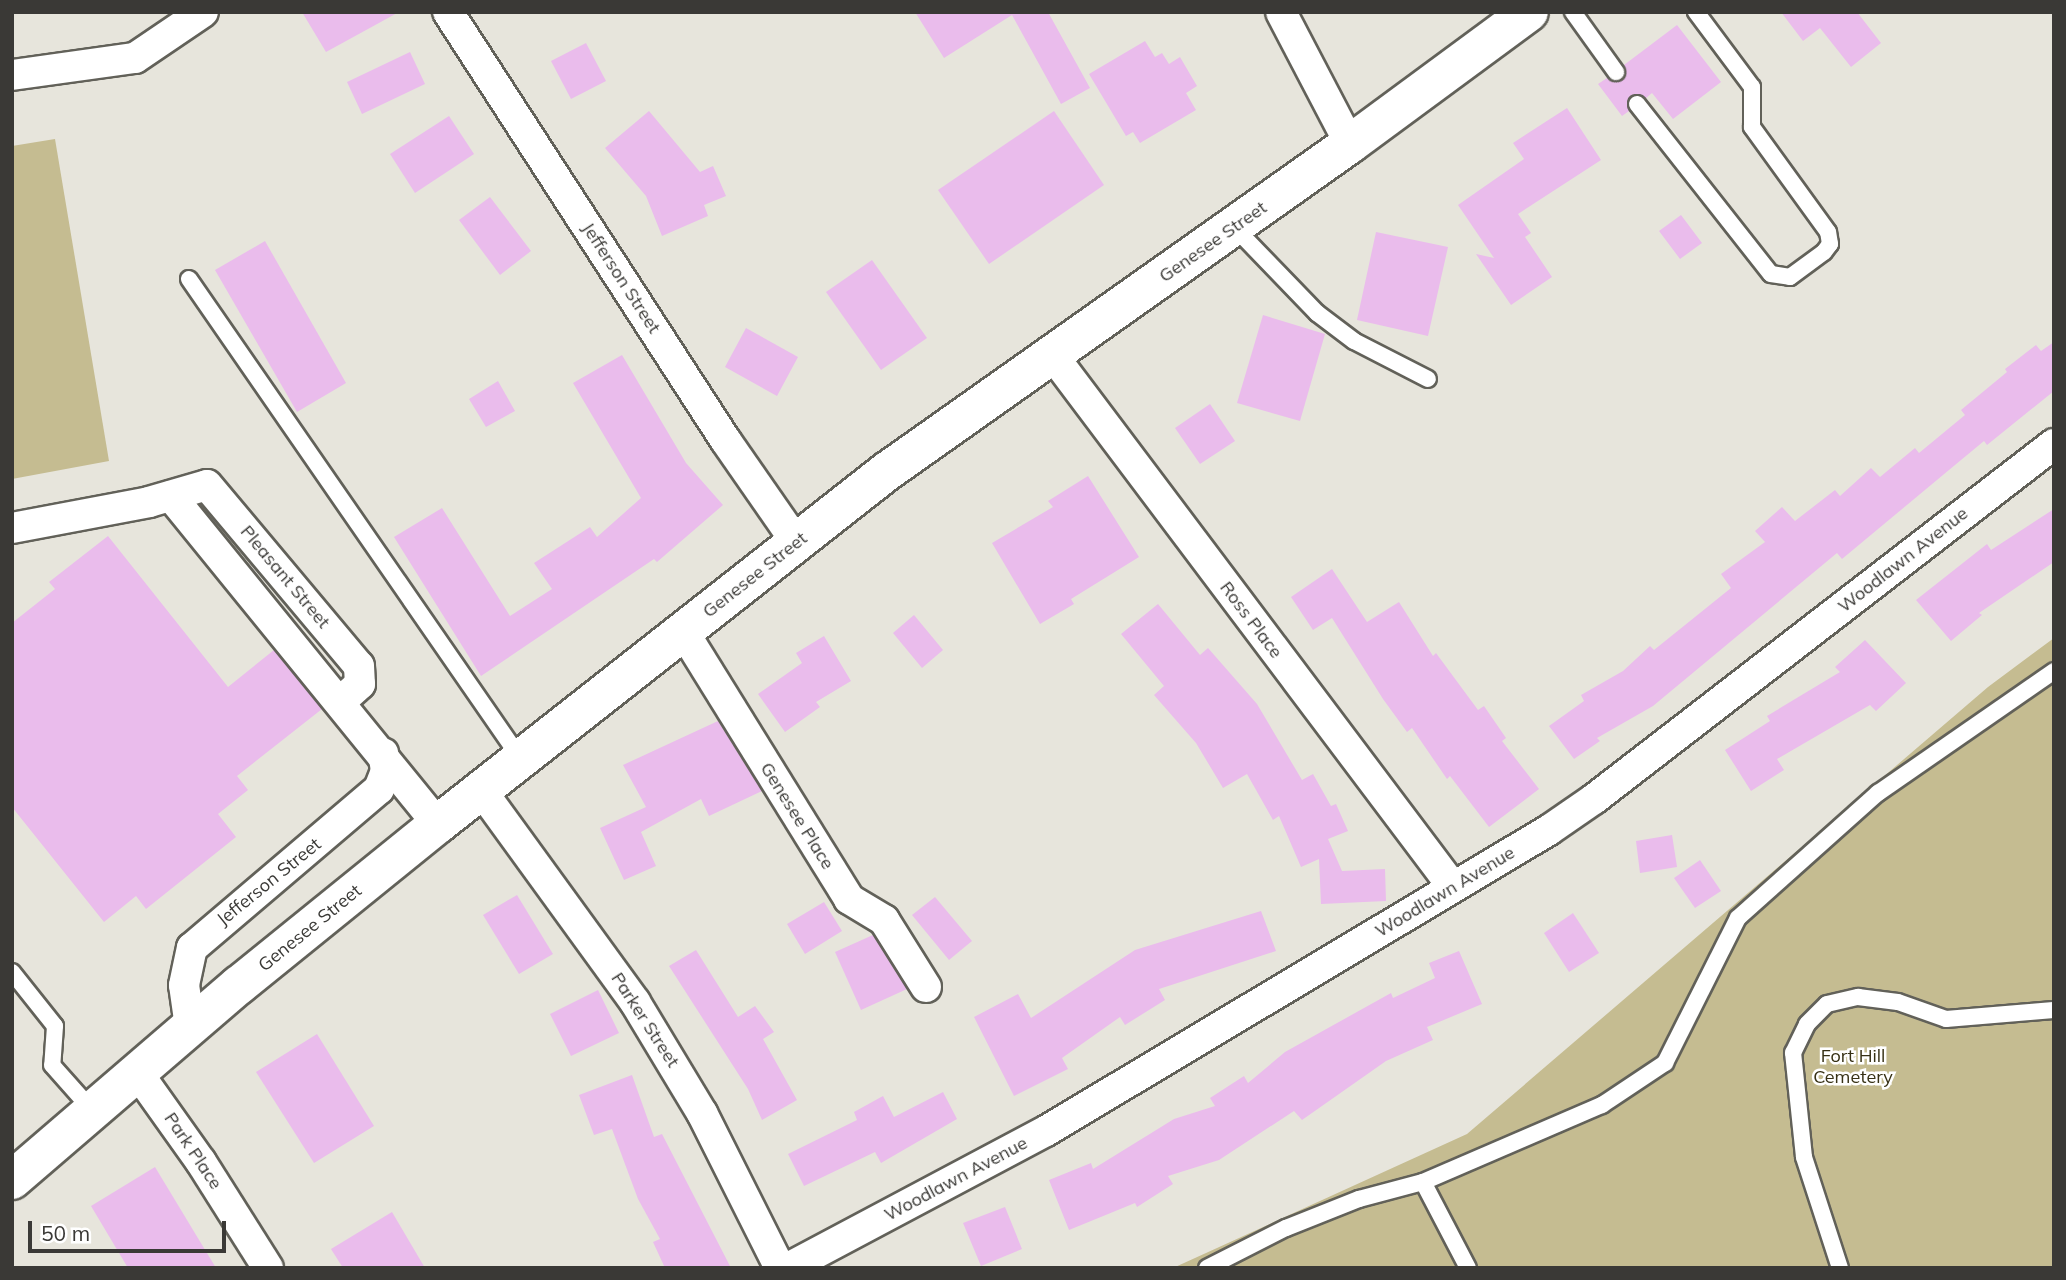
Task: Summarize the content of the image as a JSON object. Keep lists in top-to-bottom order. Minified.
{"streets":{"main road":["Genesee Street"],"street":["Jefferson Street","Woodlawn Avenue","Pleasant Street","Ross Place","Genesee Place","Parker Street","Park Place"]},"crossings":[["Genesee Street","Jefferson Street"],["Genesee Street","Pleasant Street"],["Genesee Street","Ross Place"],["Genesee Street","Genesee Place"],["Genesee Street","Parker Street"],["Genesee Street","Park Place"],["Jefferson Street","Pleasant Street"],["Woodlawn Avenue","Ross Place"]],"parks":["Fort Hill Cemetery"],"scale_bar":"50 m"}
